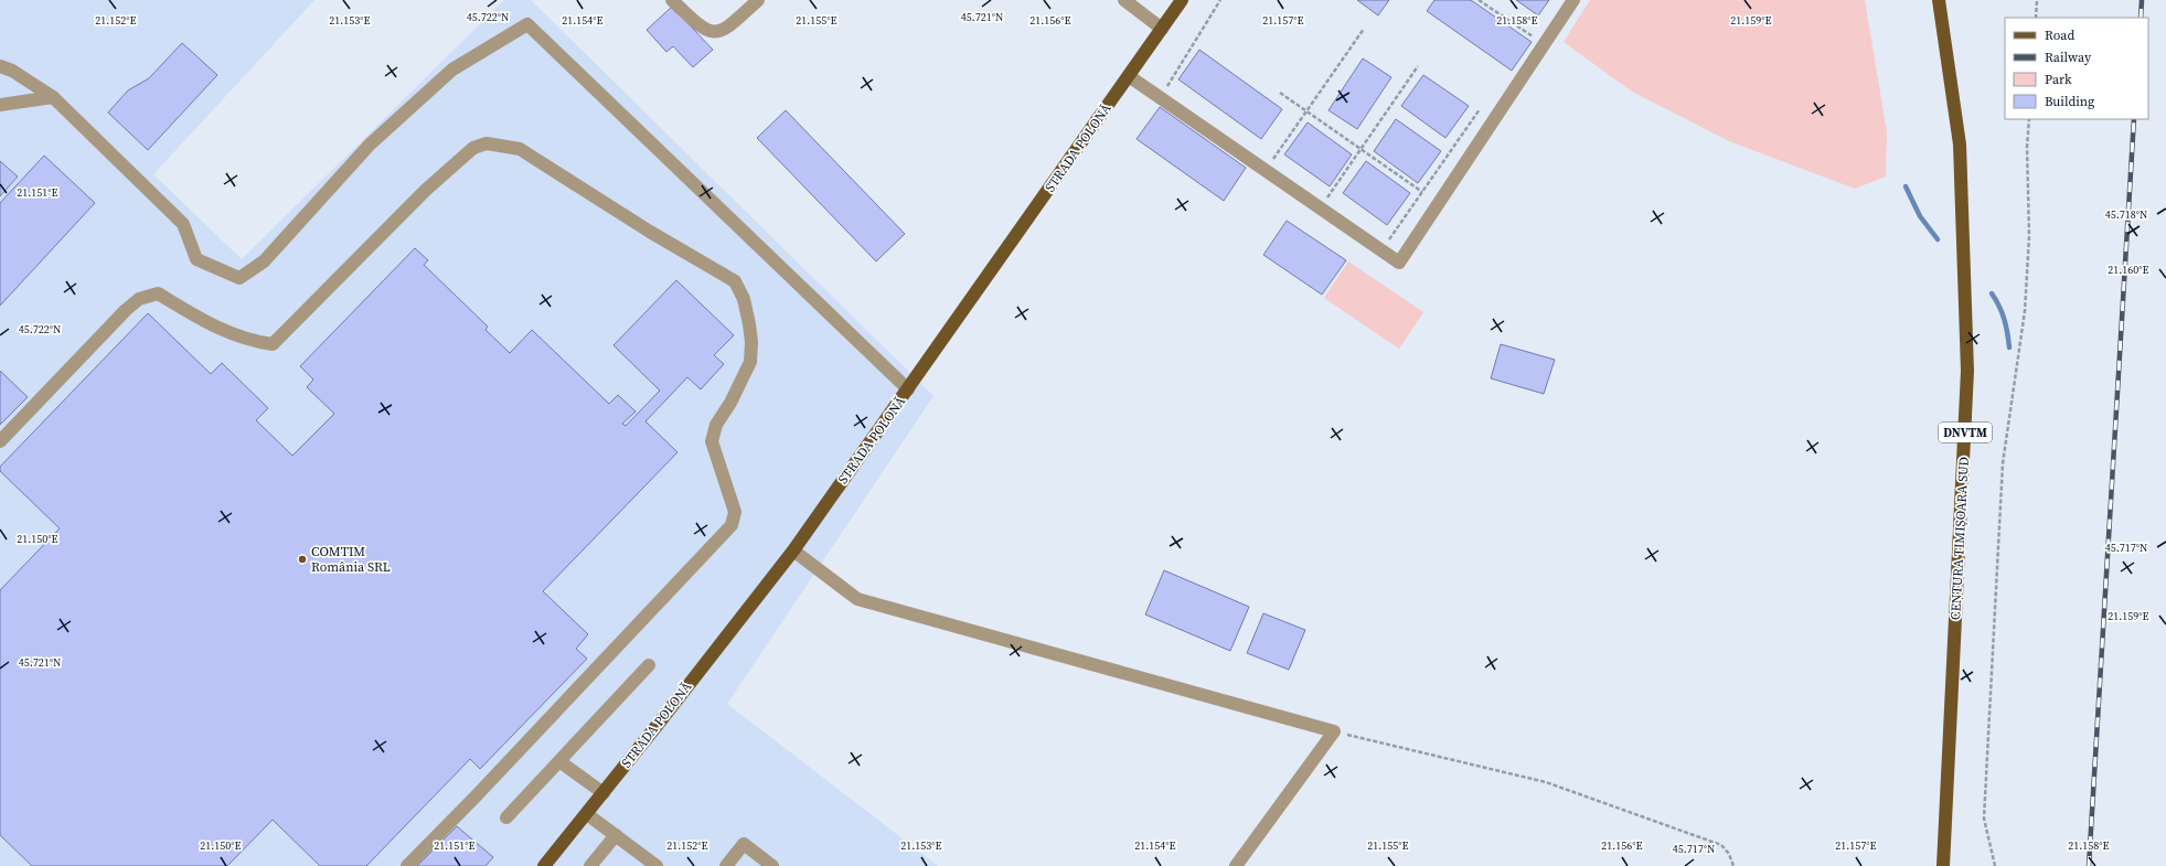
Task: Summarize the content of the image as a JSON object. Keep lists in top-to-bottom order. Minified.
{"streets":{"main road":["STRADA POLONĂ","DNVTM","CENTURA TIMIȘOARA SUD"]},"places":["COMTIM România SRL"],"legend":["Road","Railway","Park","Building"],"coordinates":["45.722°N","45.721°N","21.152°E","21.153°E","21.154°E","21.155°E","21.156°E","21.157°E","21.158°E","21.159°E","21.151°E","45.718°N","21.160°E","21.150°E","45.717°N"]}
